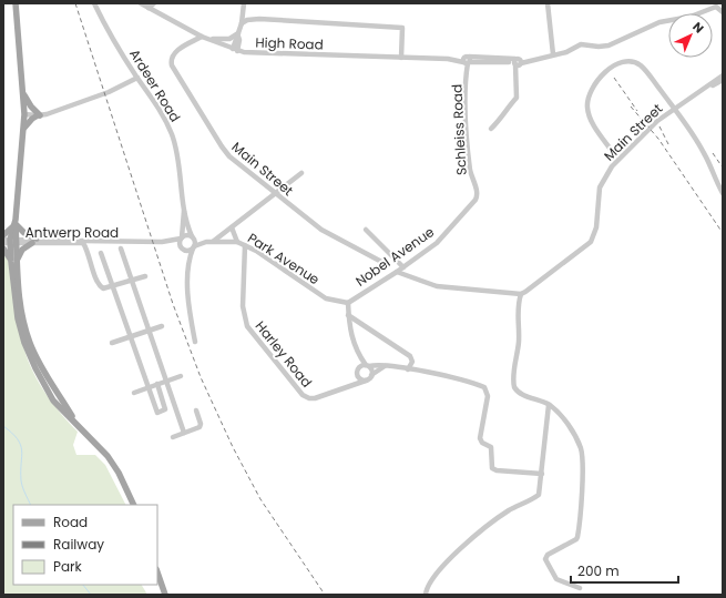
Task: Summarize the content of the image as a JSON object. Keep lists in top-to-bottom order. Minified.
{"streets":{"street":["High Road","Ardeer Road","Schleiss Road","Main Street","Antwerp Road","Nobel Avenue","Park Avenue","Harley Road"]},"crossings":[["High Road","Schleiss Road"],["Ardeer Road","Antwerp Road"],["Ardeer Road","Park Avenue"],["Schleiss Road","Nobel Avenue"],["Antwerp Road","Park Avenue"],["Nobel Avenue","Park Avenue"],["Park Avenue","Harley Road"]],"legend":["Road","Railway","Park"],"scale_bar":"200 m","north":"top right"}
